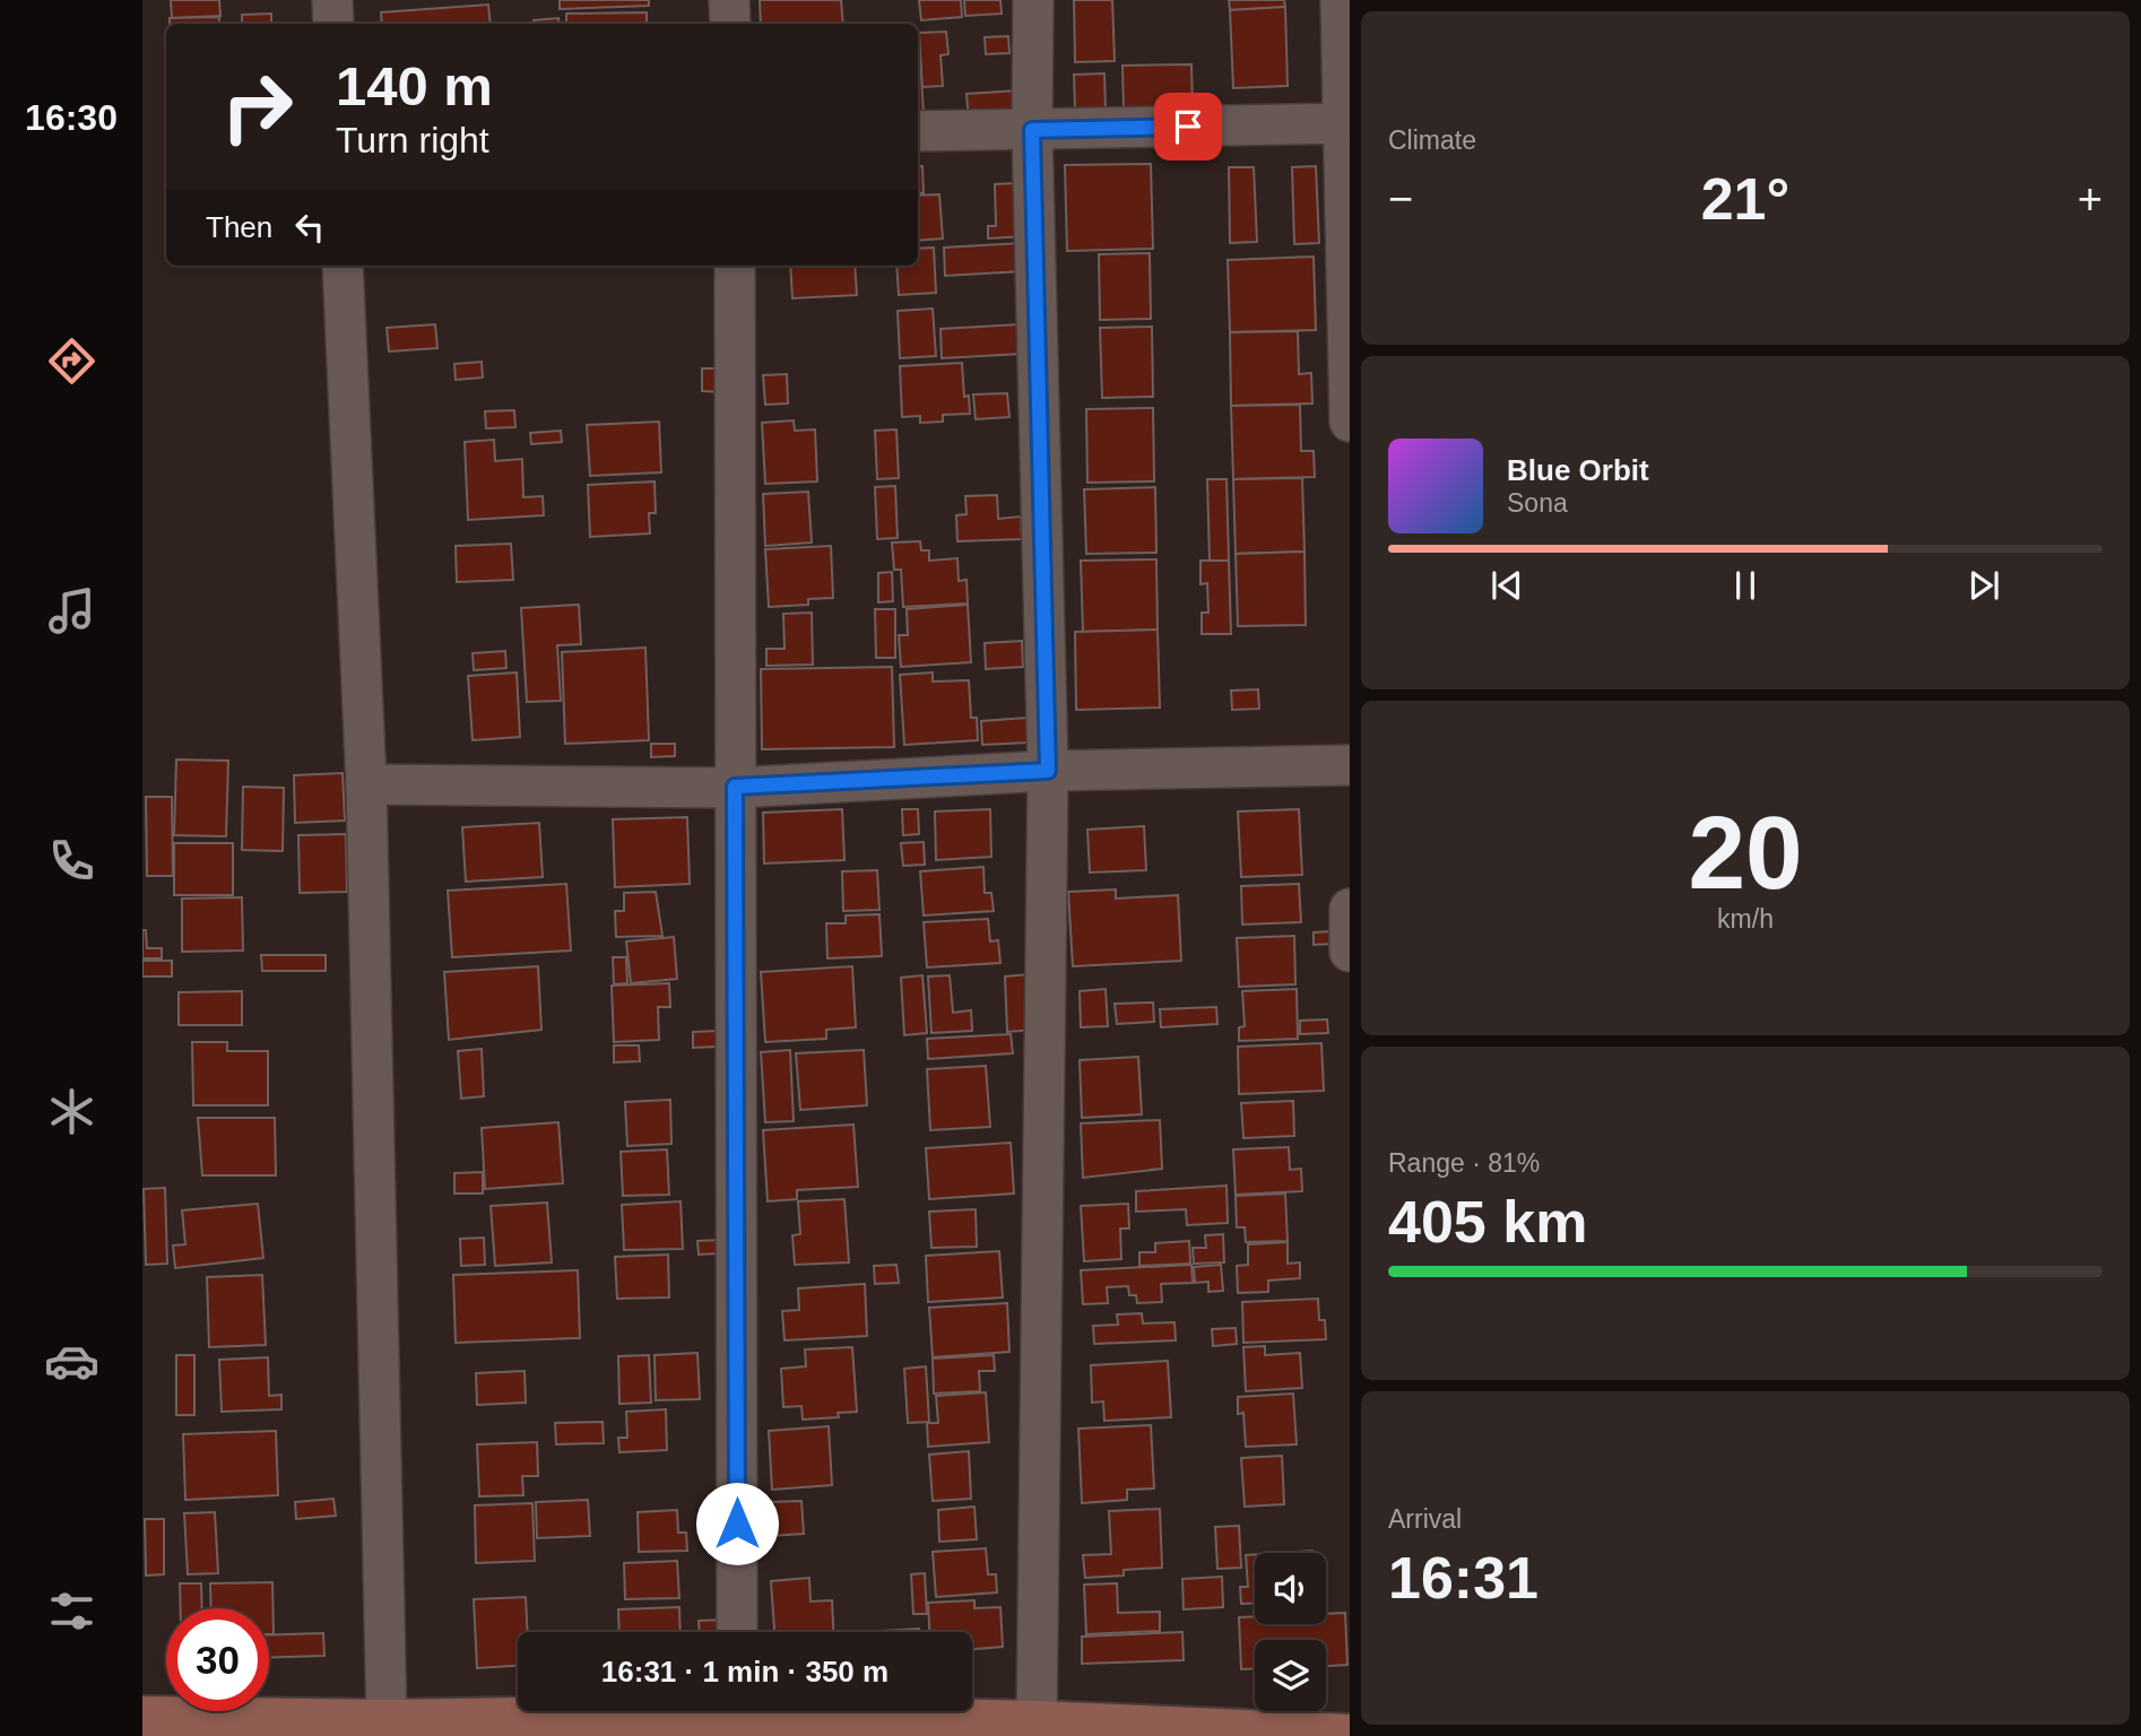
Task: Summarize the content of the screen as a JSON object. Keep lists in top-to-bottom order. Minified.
{"page":{"tabs":"16:30","tile":["Climate",["20","km/h"],["Range · 81%","405 km"],["Arrival","16:31"]],"turn":["140 m","Turn right"],"heat":["−","21°","+"],"then":"Then","song":["Blue Orbit","Sona"],"limit":"30","trip":"16:31 · 1 min · 350 m"}}
